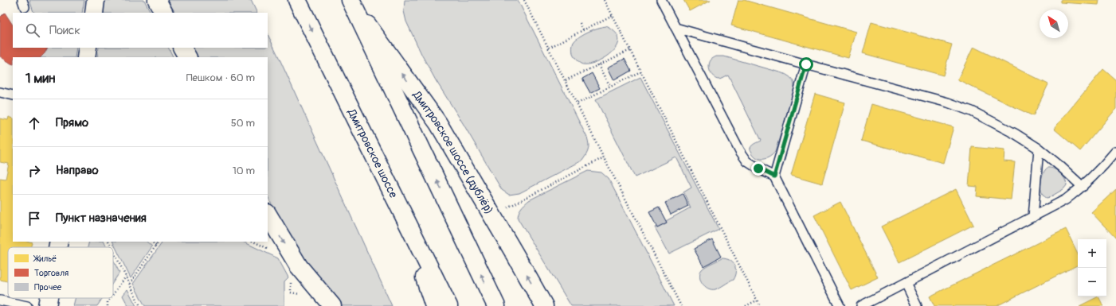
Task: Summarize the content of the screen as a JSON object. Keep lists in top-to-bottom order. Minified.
{"streets":{"main road":["Дмитровское шоссе","Дмитровское шоссе (дублёр)"]},"legend":["Жильё","Торговля","Прочее"],"north":"top left","page":{"search":"Поиск","heading":["1 мин","Пешком · 60 m"],"list":[["Прямо","50 m"],["Направо","10 m"],"Пункт назначения"],"map_buttons":["+","−"]}}
